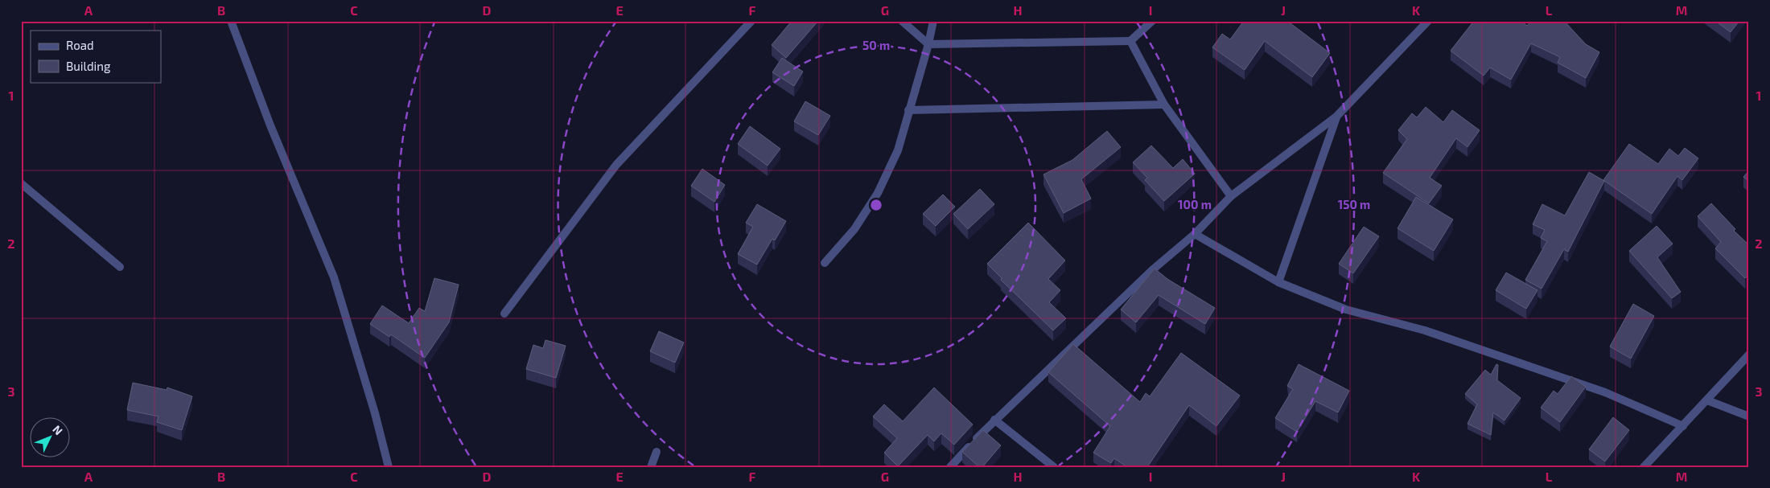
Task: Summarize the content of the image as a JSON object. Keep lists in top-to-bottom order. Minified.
{"legend":["Road","Building"],"north":"top right","grid":{"columns":["A","B","C","D","E","F","G","H","I","J","K","L","M"],"rows":["1","2","3"]},"rings":["50 m","100 m","150 m"]}
